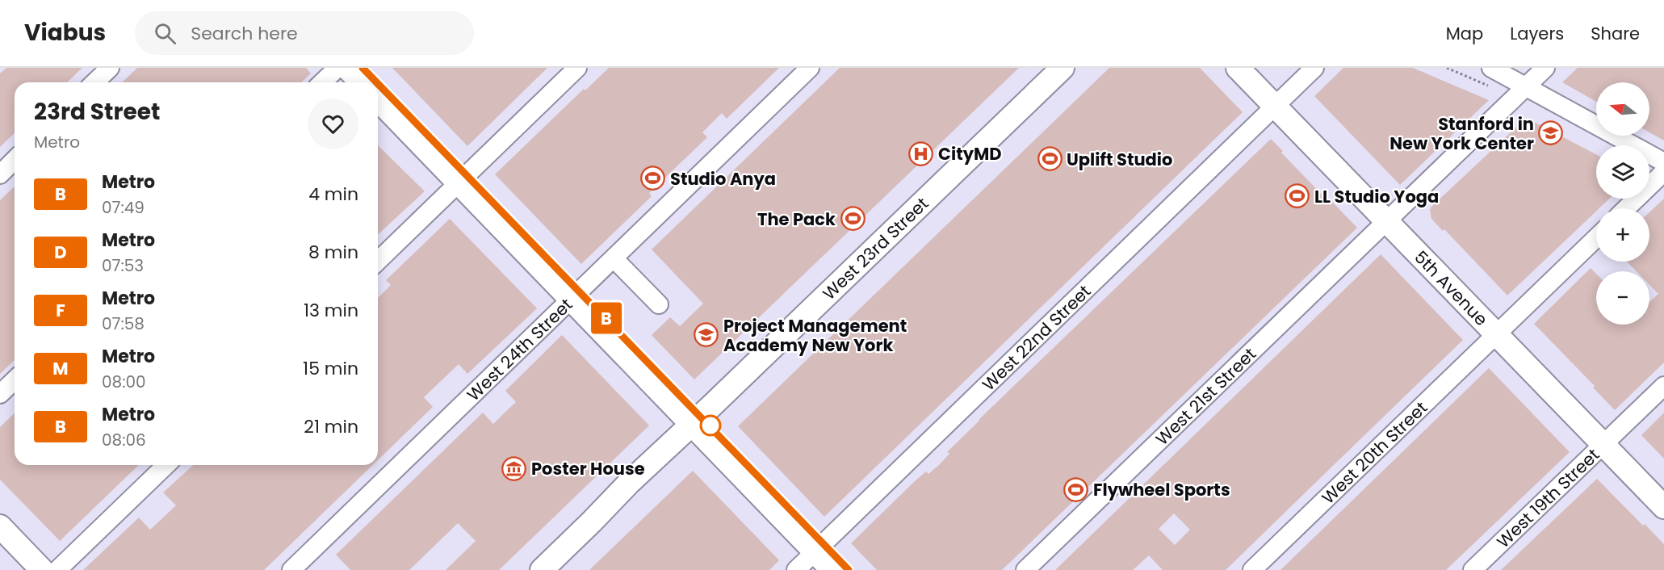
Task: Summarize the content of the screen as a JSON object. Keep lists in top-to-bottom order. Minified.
{"streets":{"main road":["West 23rd Street","5th Avenue"],"street":["West 22nd Street","West 24th Street","West 21st Street","West 20th Street","West 19th Street"]},"crossings":[["5th Avenue","West 22nd Street"],["5th Avenue","West 21st Street"],["5th Avenue","West 20th Street"],["5th Avenue","West 19th Street"]],"places":{"school or university":["Stanford in New York Center","Project Management Academy New York"],"hospital":["CityMD"],"sports":["Uplift Studio","Studio Anya","LL Studio Yoga","The Pack","Flywheel Sports"],"museum":["Poster House"]},"lines":["metro line B"],"north":"left","page":{"header":"Viabus","search":"Search here","nav":["Map","Layers","Share"],"on_map":"B","map_buttons":["+","−"],"heading":["23rd Street","Metro"],"list":[{"mark":"B","name":"Metro","note":"07:49","value":"4 min"},{"mark":"D","name":"Metro","note":"07:53","value":"8 min"},{"mark":"F","name":"Metro","note":"07:58","value":"13 min"},{"mark":"M","name":"Metro","note":"08:00","value":"15 min"},{"mark":"B","name":"Metro","note":"08:06","value":"21 min"}]}}
